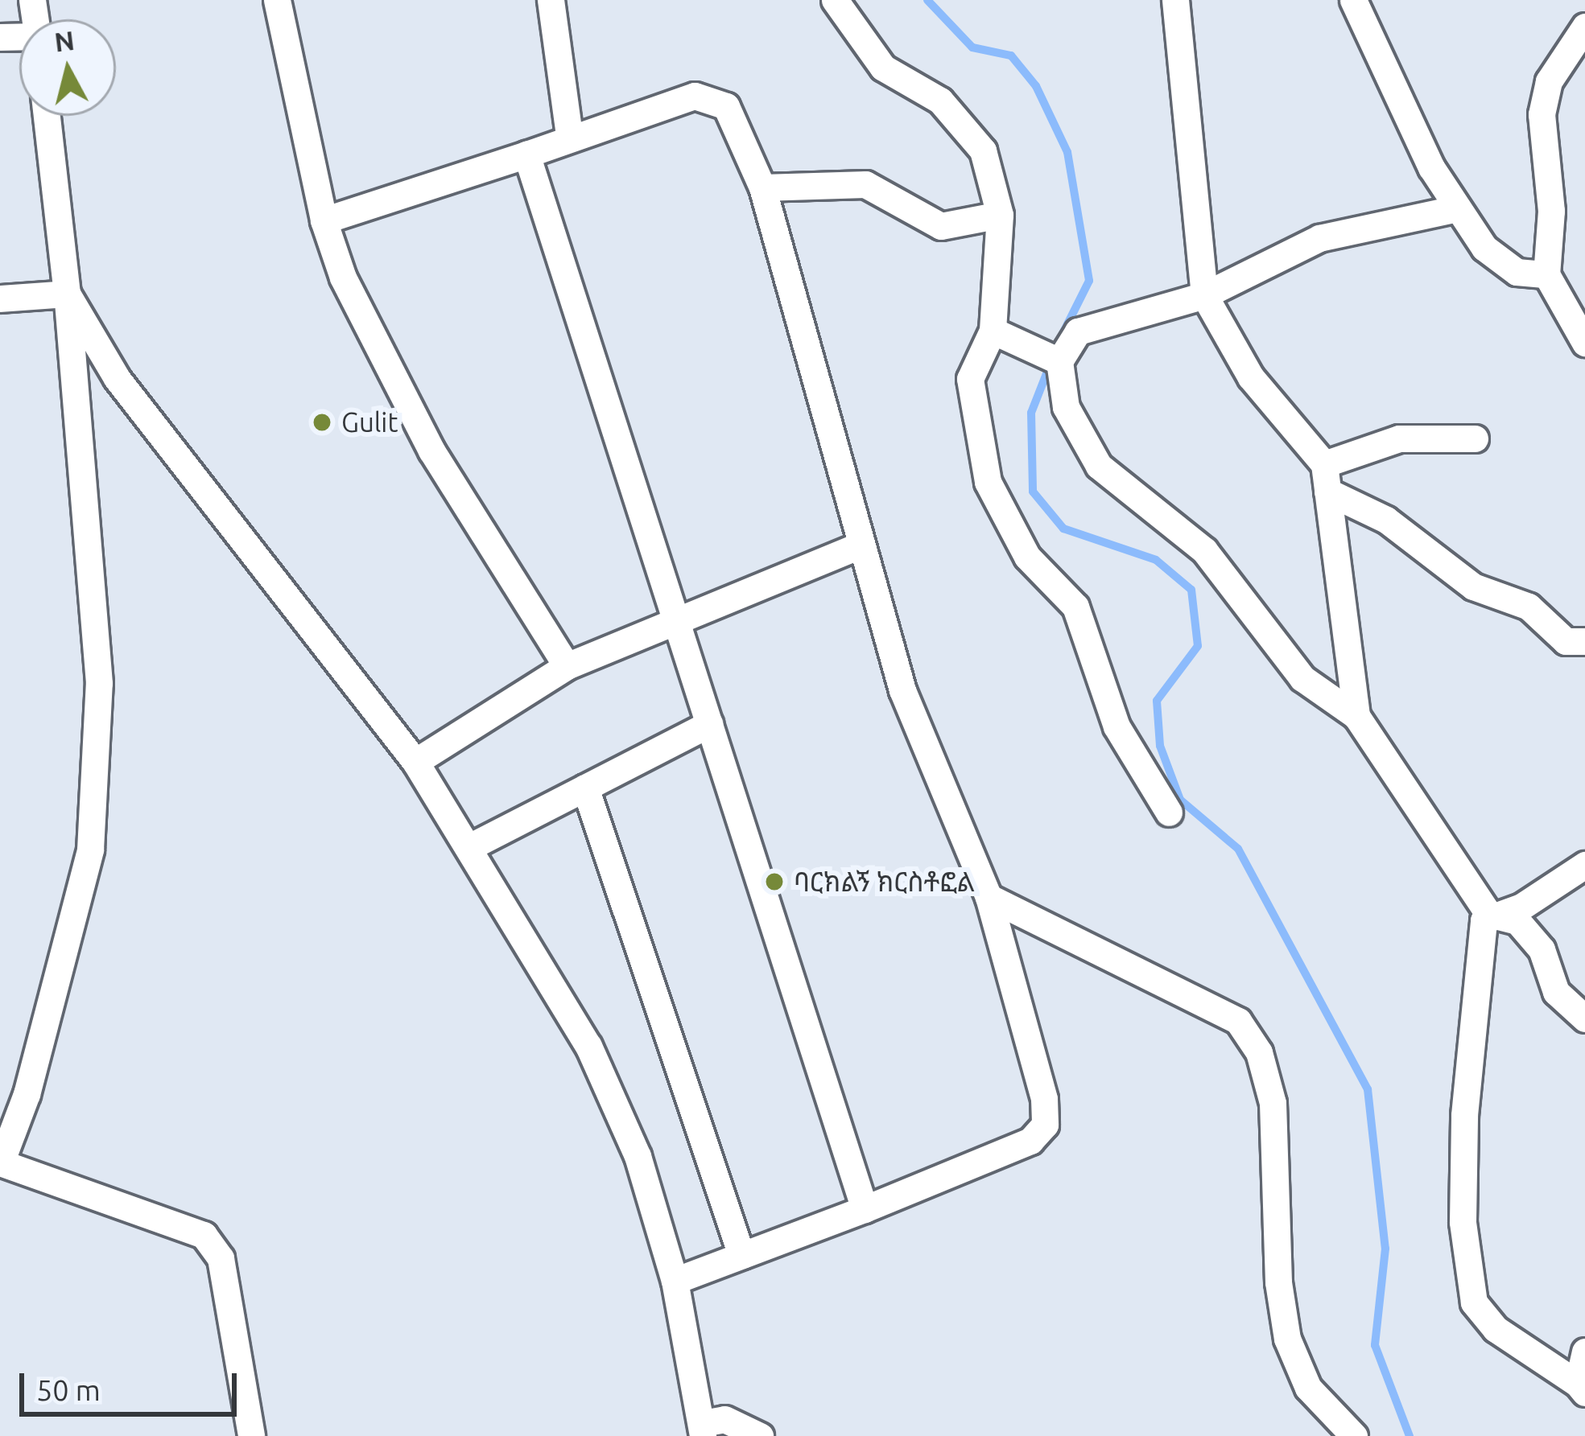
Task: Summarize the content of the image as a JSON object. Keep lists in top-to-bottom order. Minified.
{"places":["Gulit","ባርክልኝ ክርስቶፎል"],"scale_bar":"50 m","north":"top"}
